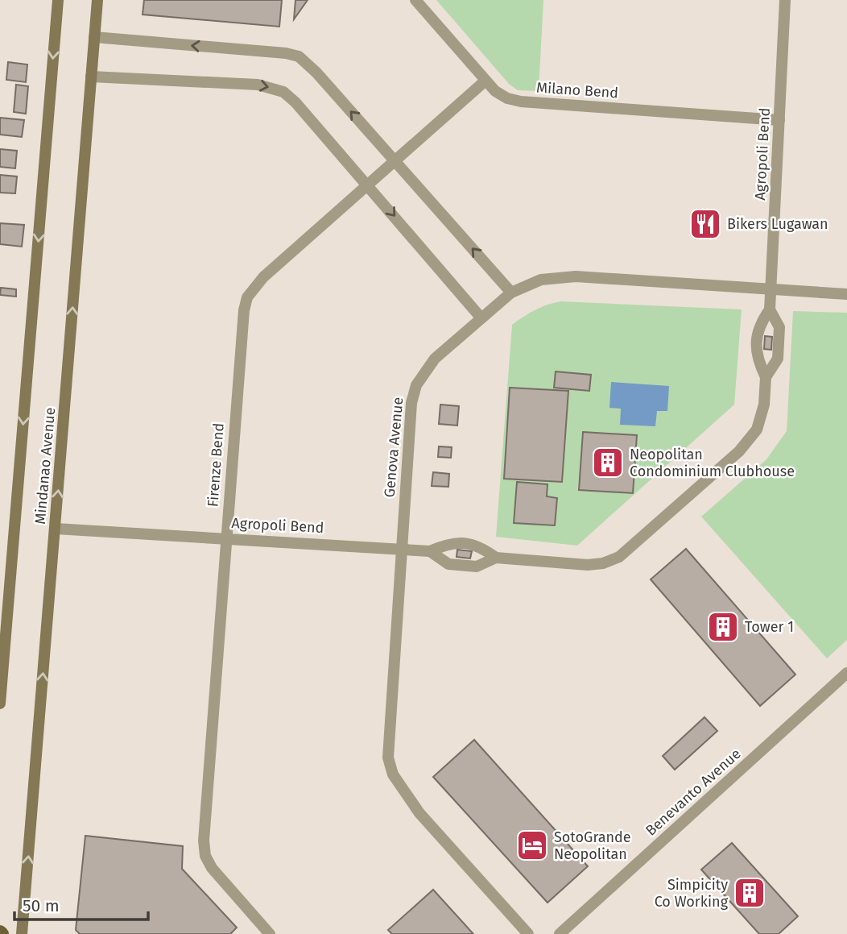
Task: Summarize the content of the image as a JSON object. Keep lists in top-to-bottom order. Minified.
{"streets":{"main road":["Mindanao Avenue"],"street":["Milano Bend","Agropoli Bend","Genova Avenue","Firenze Bend","Benevanto Avenue"]},"crossings":[["Milano Bend","Agropoli Bend"],["Milano Bend","Firenze Bend"],["Agropoli Bend","Genova Avenue"],["Agropoli Bend","Firenze Bend"],["Agropoli Bend","Mindanao Avenue"]],"places":{"restaurant":["Bikers Lugawan"],"building":["Neopolitan Condominium Clubhouse","Tower 1","Simpicity Co Working"],"hotel":["SotoGrande Neopolitan"]},"scale_bar":"50 m"}
